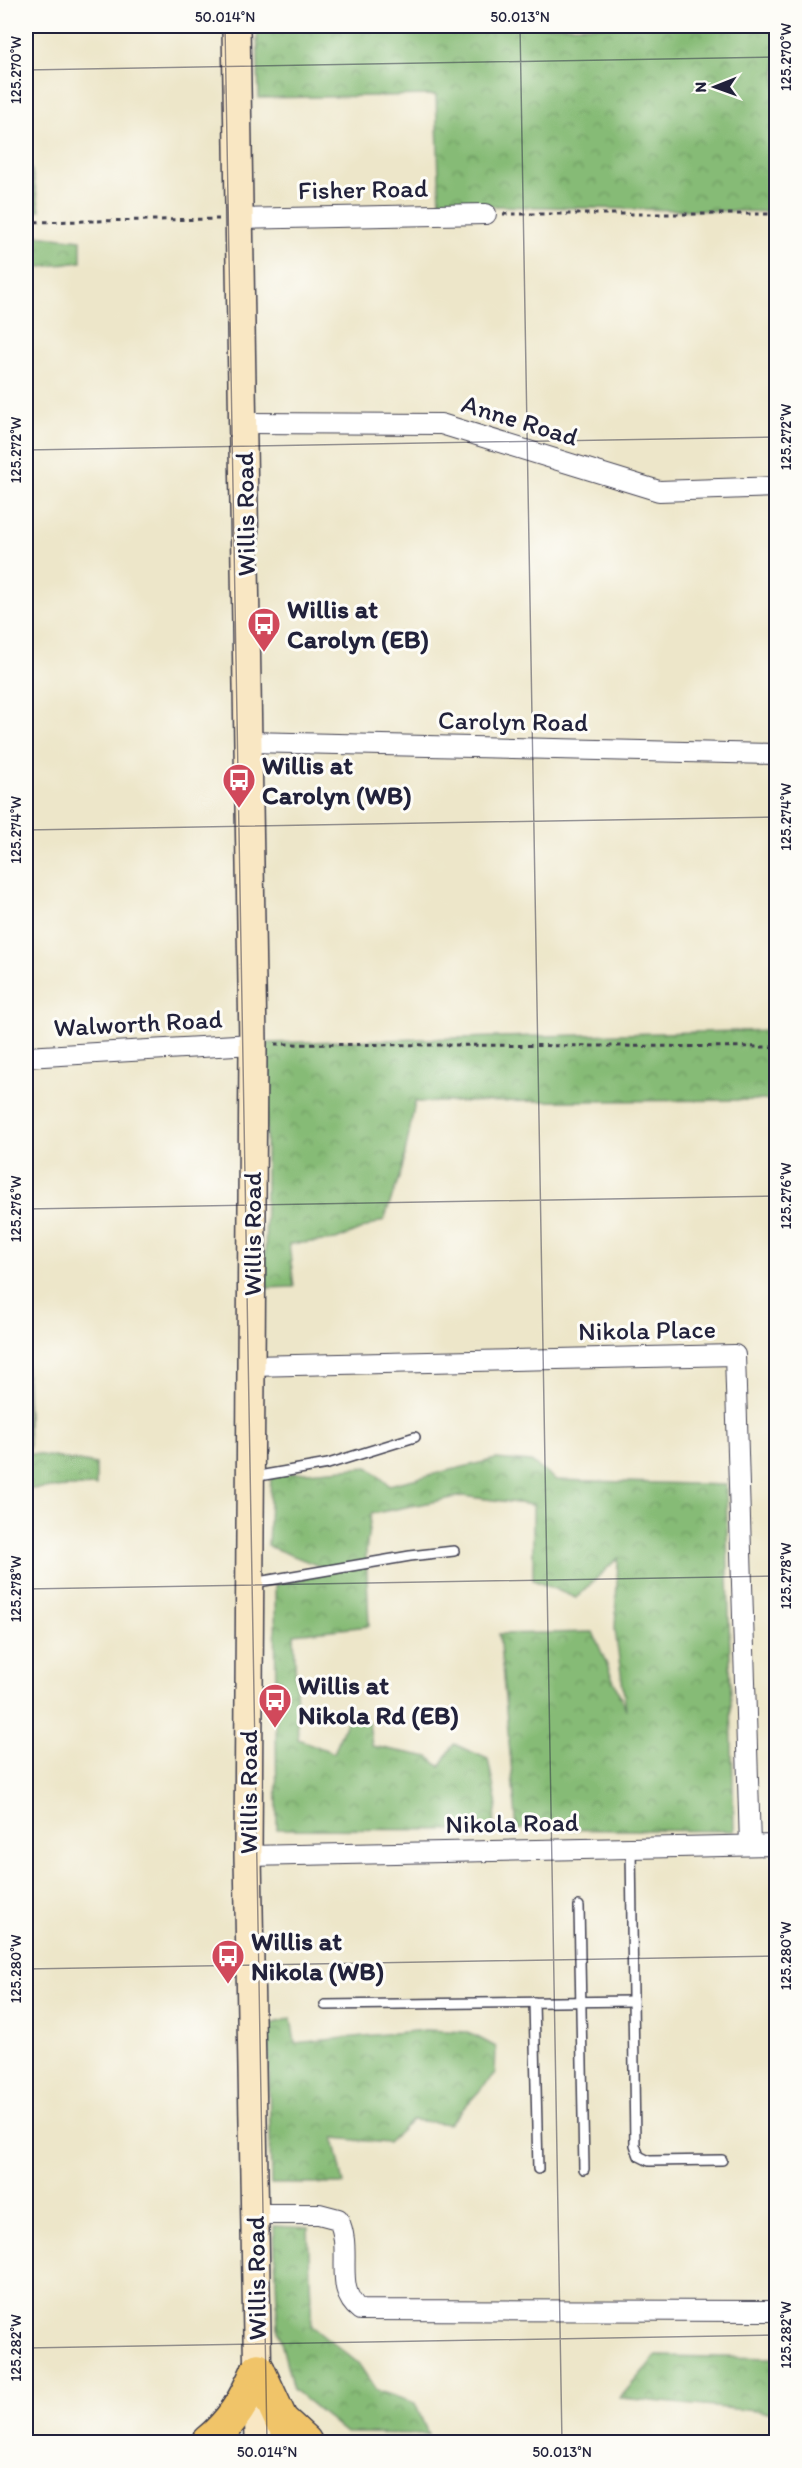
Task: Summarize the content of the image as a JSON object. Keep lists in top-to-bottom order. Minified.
{"streets":{"street":["Fisher Road","Anne Road","Willis Road","Carolyn Road","Walworth Road","Nikola Place","Nikola Road"]},"crossings":[["Fisher Road","Willis Road"],["Anne Road","Willis Road"],["Willis Road","Carolyn Road"],["Willis Road","Walworth Road"],["Willis Road","Nikola Place"],["Willis Road","Nikola Road"],["Nikola Place","Nikola Road"]],"places":{"bus stop":["Willis at Carolyn (EB)","Willis at Carolyn (WB)","Willis at Nikola Rd (EB)","Willis at Nikola (WB)"]},"north":"left","coordinates":["50.014°N","50.013°N","125.270°W","125.272°W","125.274°W","125.276°W","125.278°W","125.280°W","125.282°W"]}
